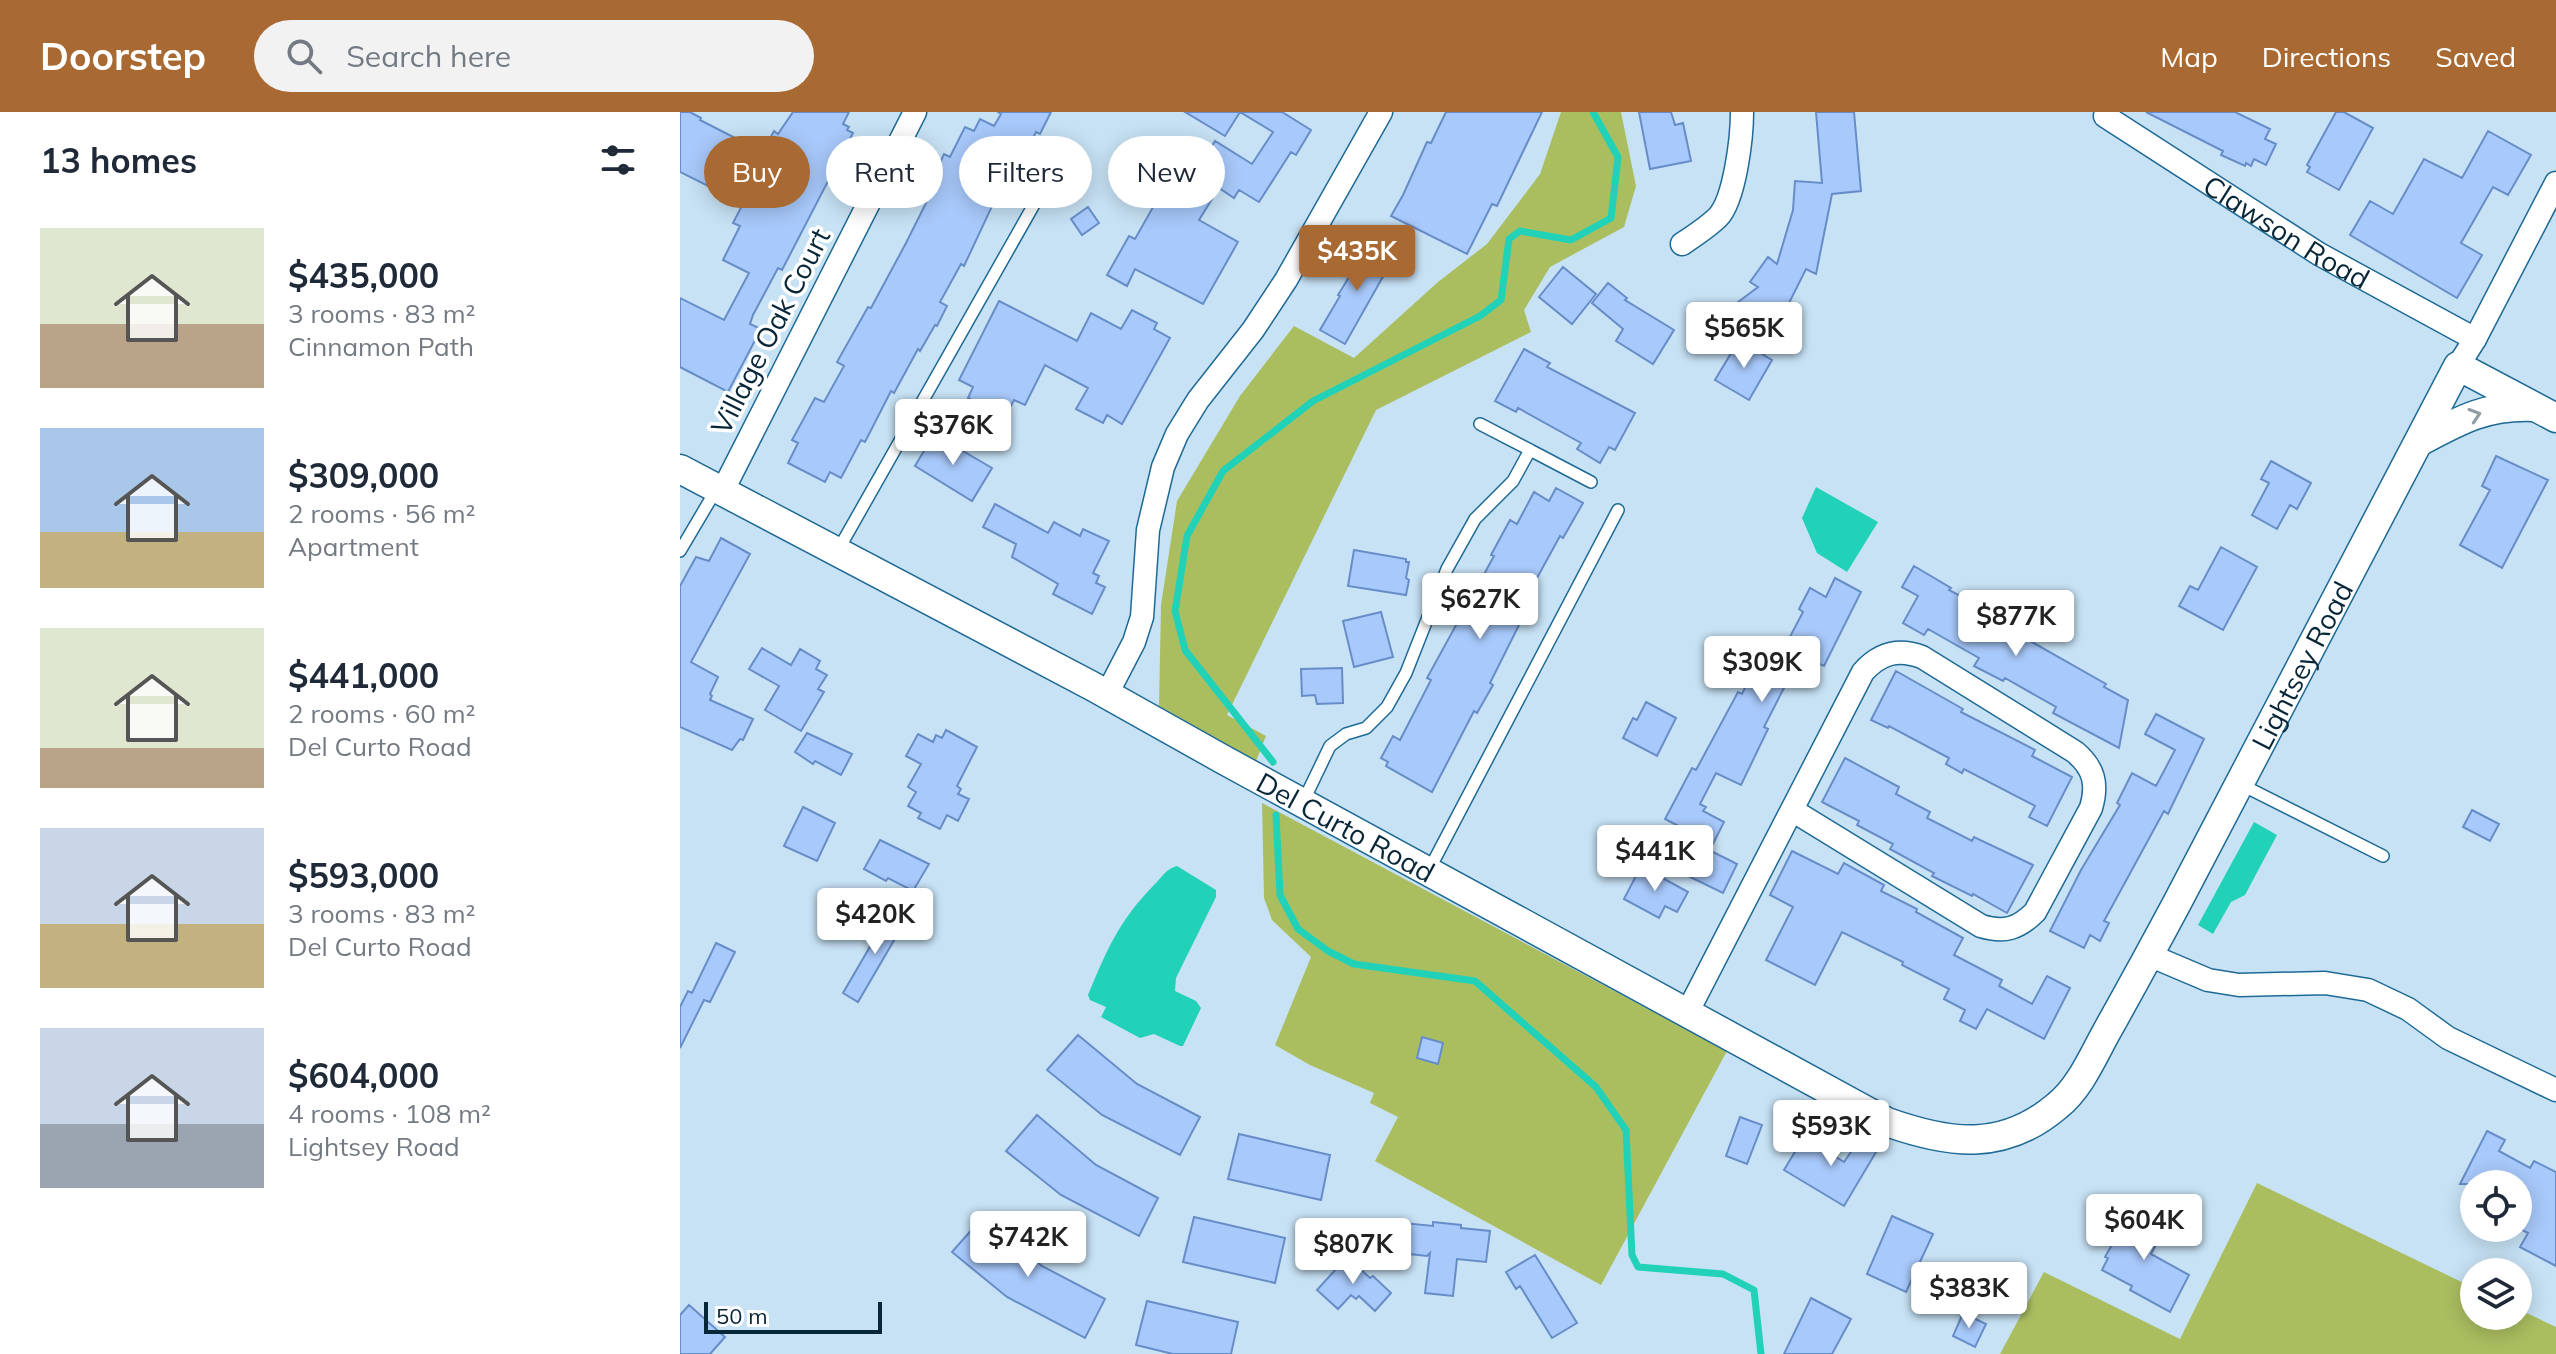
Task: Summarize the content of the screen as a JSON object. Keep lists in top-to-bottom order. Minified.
{"streets":{"street":["Clawson Road","Village Oak Court","Lightsey Road","Del Curto Road"]},"crossings":[["Clawson Road","Lightsey Road"],["Village Oak Court","Del Curto Road"],["Lightsey Road","Del Curto Road"]],"scale_bar":"50 m","page":{"header":"Doorstep","search":"Search here","nav":["Map","Directions","Saved"],"heading":"13 homes","chip":["Buy","Rent","Filters","New"],"list":[{"name":"$435,000","note":"3 rooms · 83 m² · Cinnamon Path"},{"name":"$309,000","note":"2 rooms · 56 m² · Apartment"},{"name":"$441,000","note":"2 rooms · 60 m² · Del Curto Road"},{"name":"$593,000","note":"3 rooms · 83 m² · Del Curto Road"},{"name":"$604,000","note":"4 rooms · 108 m² · Lightsey Road"}],"price":["$435K","$565K","$376K","$627K","$877K","$309K","$441K","$420K","$593K","$604K","$742K","$807K","$383K"],"scale":"50 m"}}
